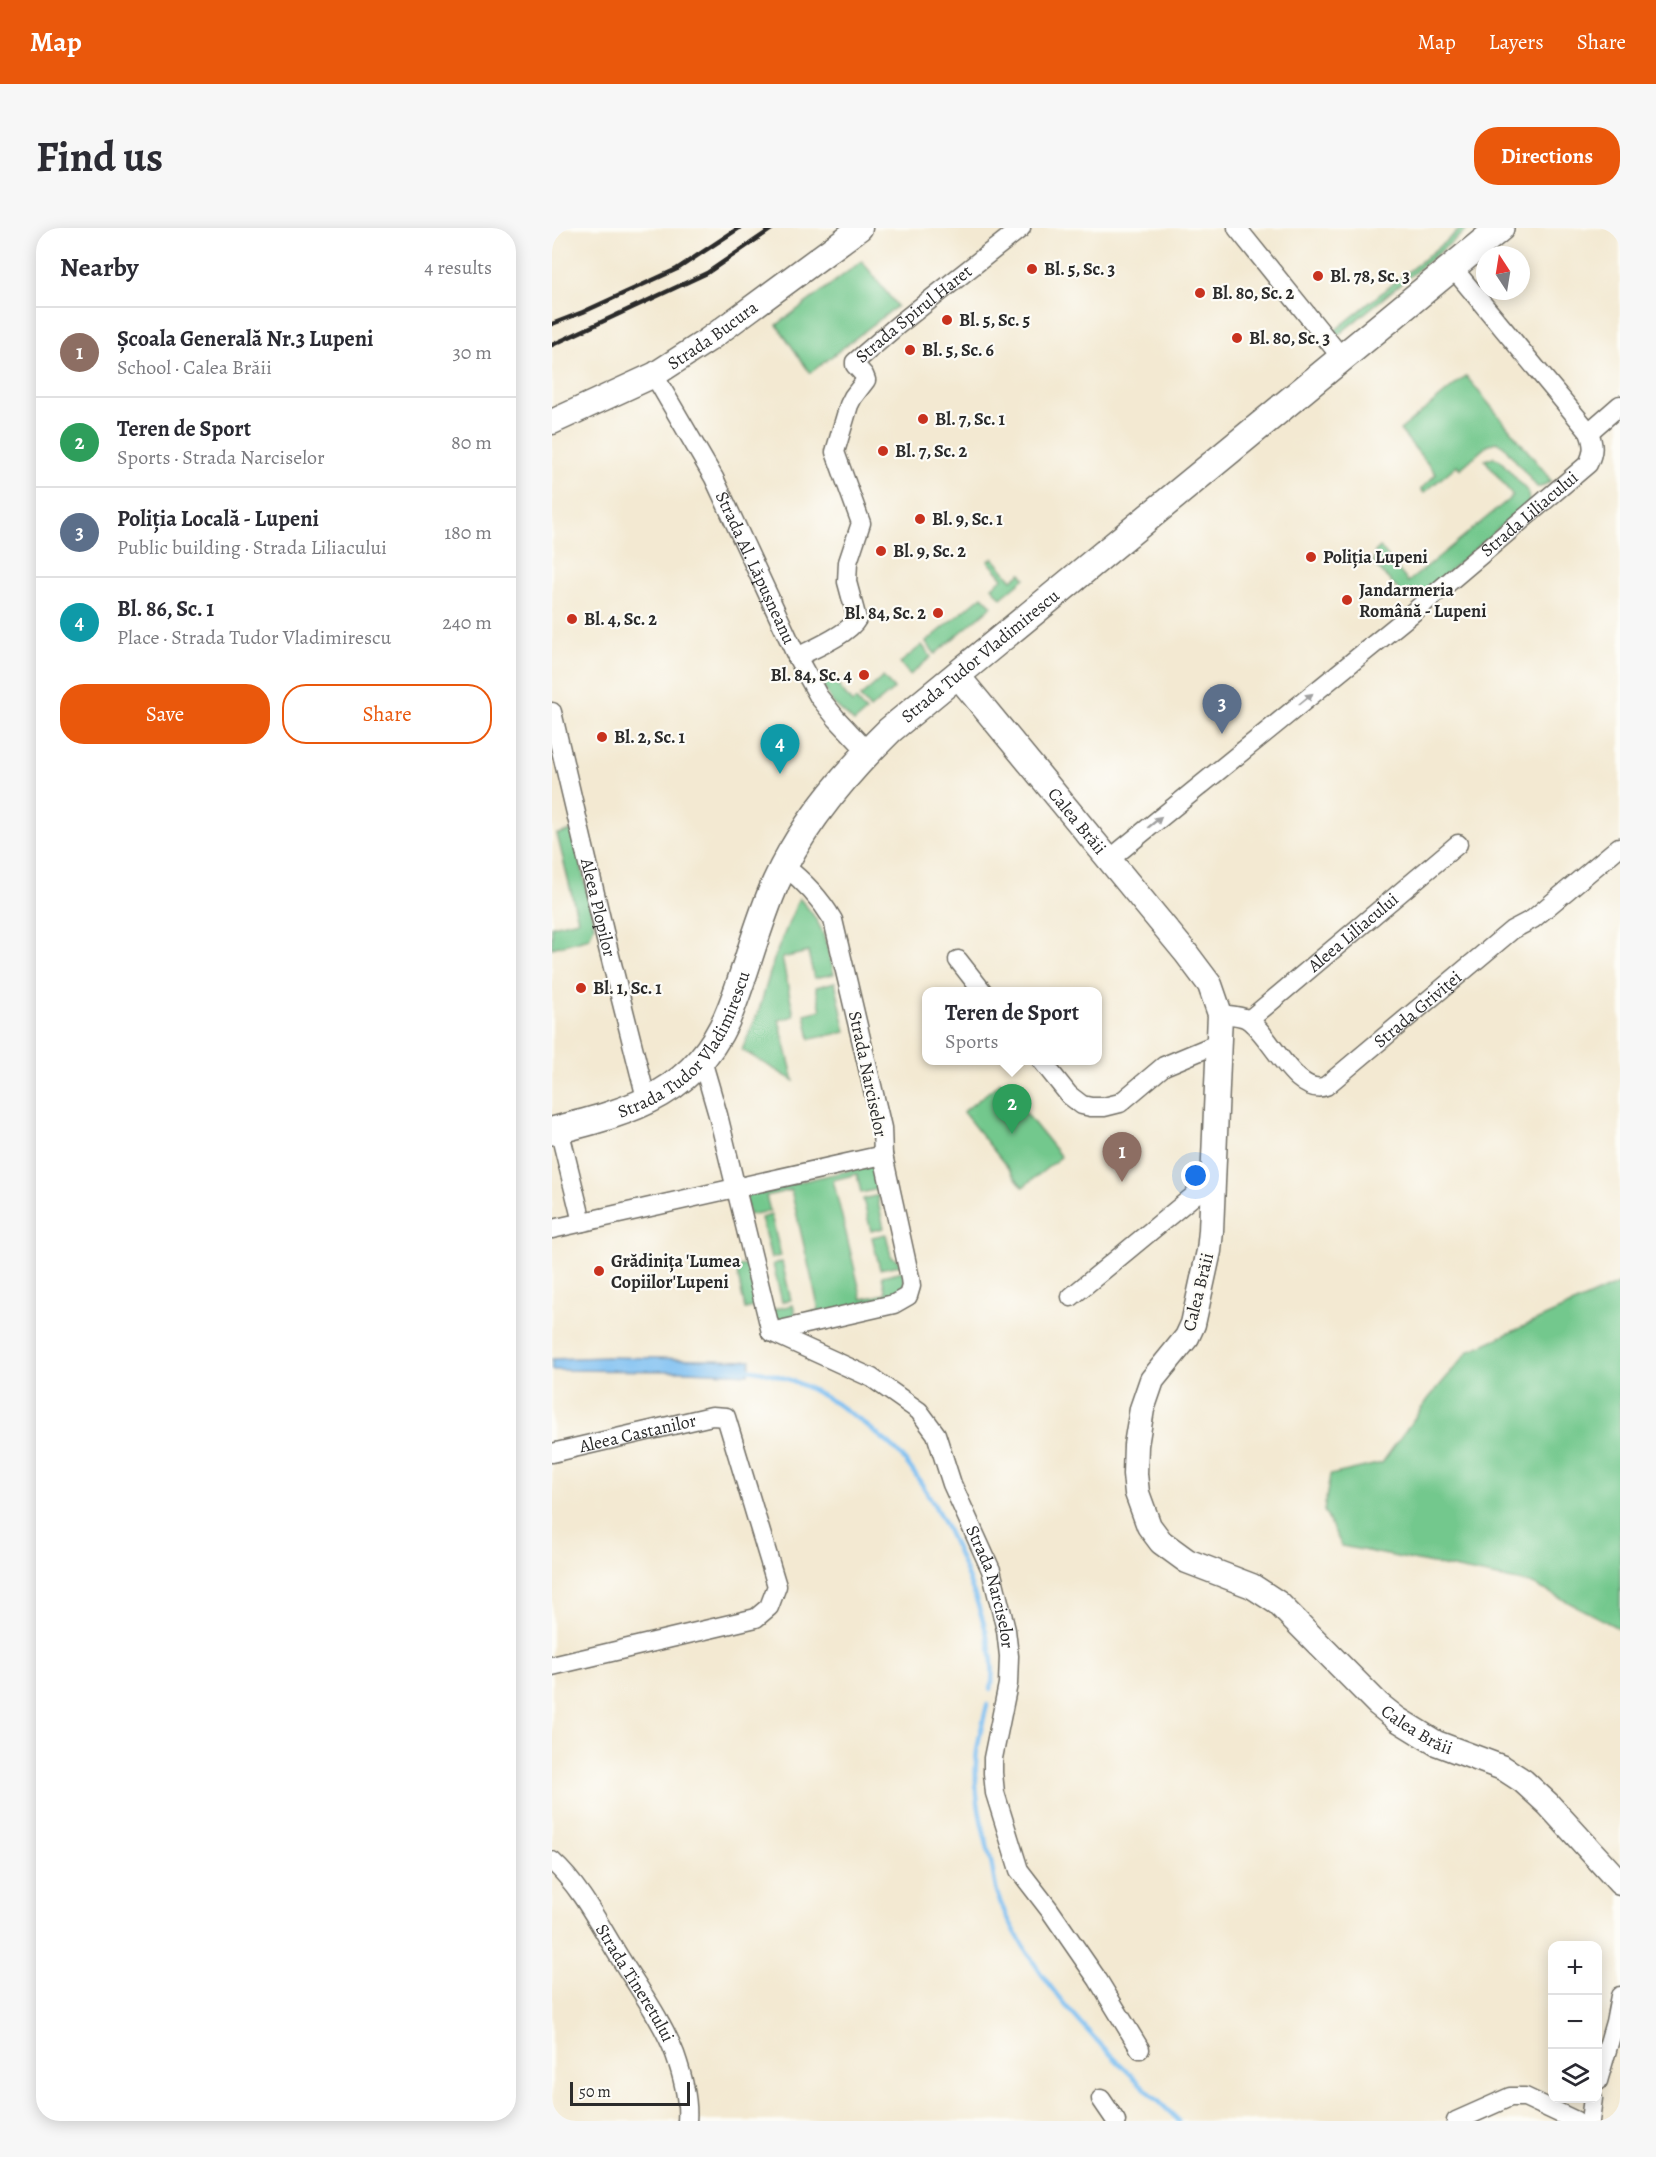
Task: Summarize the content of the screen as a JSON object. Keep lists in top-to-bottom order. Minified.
{"streets":{"main road":["Strada Bucura","Strada Tudor Vladimirescu","Calea Brăii"],"street":["Strada Spirul Haret","Strada Liliacului","Strada Al. Lăpușneanu","Aleea Plopilor","Aleea Liliacului","Strada Griviţei","Strada Narciselor","Aleea Castanilor","Strada Tineretului"]},"crossings":[["Strada Spirul Haret","Strada Al. Lăpușneanu"],["Strada Bucura","Strada Al. Lăpușneanu"],["Strada Liliacului","Calea Brăii"],["Strada Al. Lăpușneanu","Strada Tudor Vladimirescu"],["Strada Tudor Vladimirescu","Calea Brăii"],["Strada Tudor Vladimirescu","Aleea Plopilor"],["Strada Tudor Vladimirescu","Strada Narciselor"],["Aleea Liliacului","Strada Griviţei"]],"one_way":["Strada Liliacului"],"places":["Bl. 5, Sc. 3","Bl. 78, Sc. 3","Bl. 80, Sc. 2","Bl. 5, Sc. 5","Bl. 80, Sc. 3","Bl. 5, Sc. 6","Bl. 7, Sc. 1","Bl. 7, Sc. 2","Bl. 9, Sc. 1","Bl. 9, Sc. 2","Poliția Lupeni","Jandarmeria Română - Lupeni","Bl. 84, Sc. 2","Bl. 4, Sc. 2","Bl. 84, Sc. 4","Bl. 2, Sc. 1","Bl. 1, Sc. 1","Grădinița 'Lumea Copiilor'Lupeni"],"scale_bar":"50 m","north":"top","page":{"header":"Map","nav":["Map","Layers","Share"],"buttons":["Directions",["Save","Share"]],"title":"Find us","heading":["Nearby","4 results"],"list":[{"mark":"1","name":"Școala Generală Nr.3 Lupeni","note":"School · Calea Brăii","value":"30 m"},{"mark":"2","name":"Teren de Sport","note":"Sports · Strada Narciselor","value":"80 m"},{"mark":"3","name":"Poliția Locală - Lupeni","note":"Public building · Strada Liliacului","value":"180 m"},{"mark":"4","name":"Bl. 86, Sc. 1","note":"Place · Strada Tudor Vladimirescu","value":"240 m"}],"pins":["3","4","2","1"],"popup":["Teren de Sport","Sports"],"map_buttons":["+","−"],"scale":"50 m"}}
